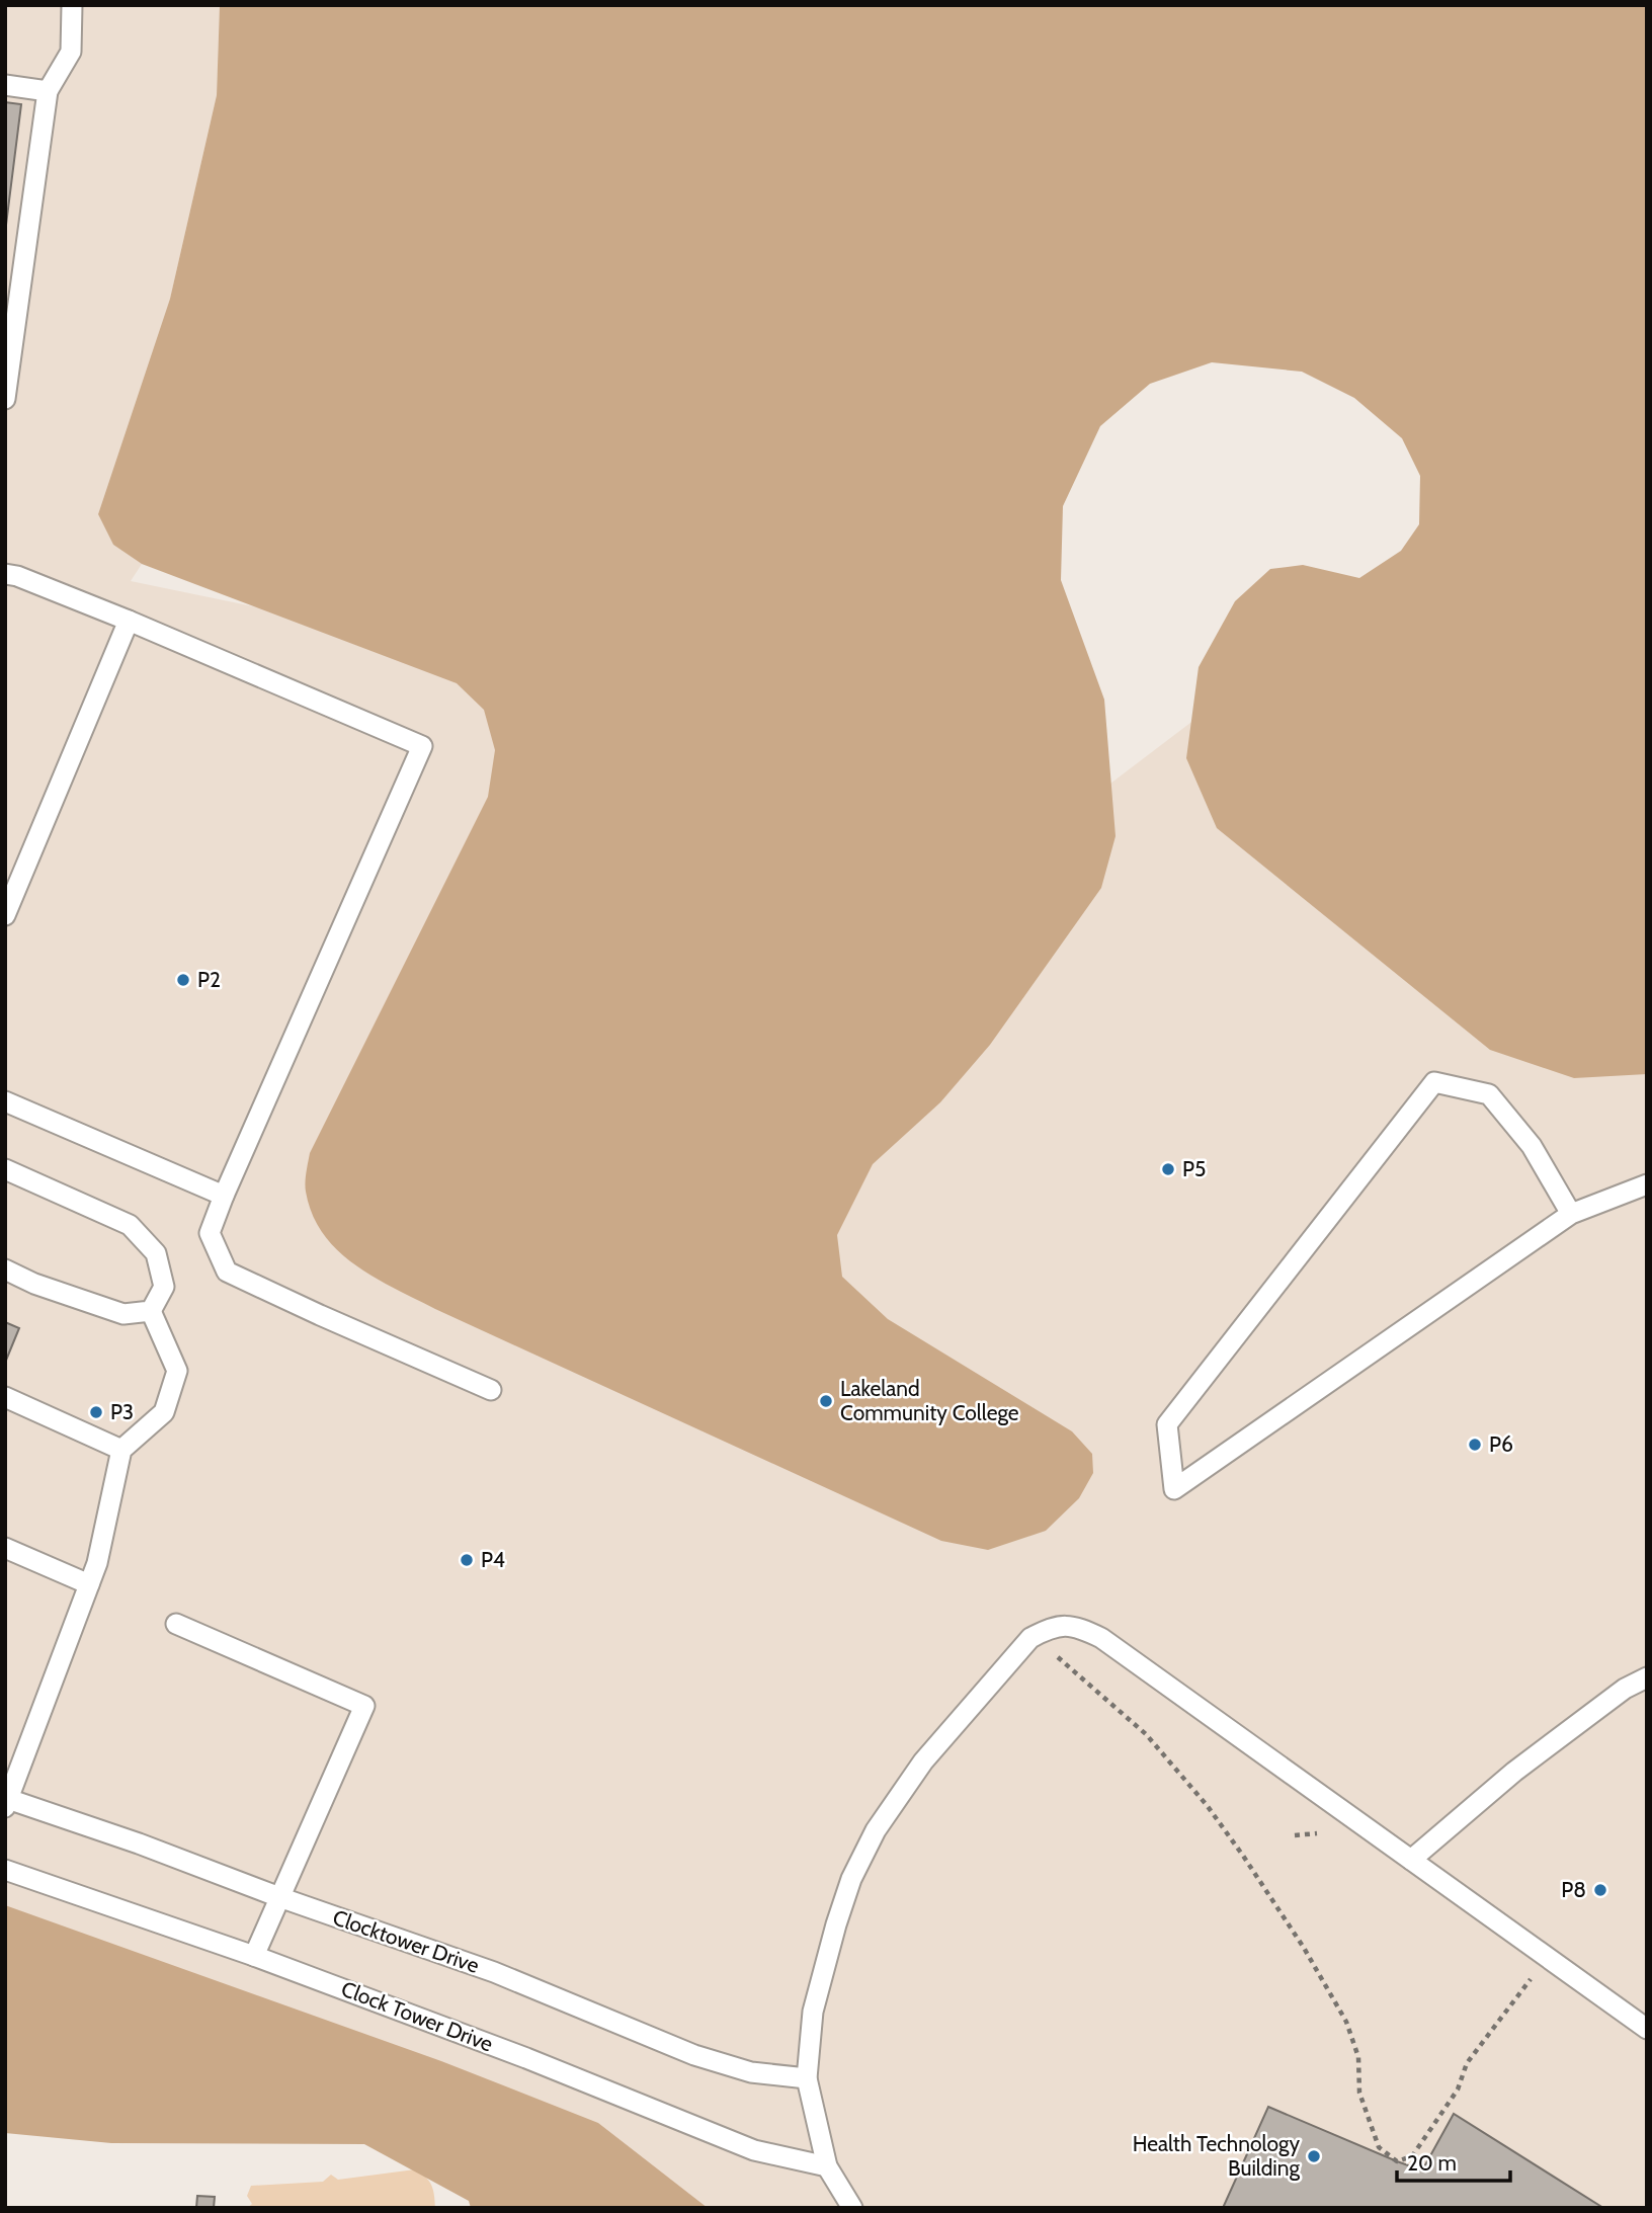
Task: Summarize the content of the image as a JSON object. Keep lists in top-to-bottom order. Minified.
{"streets":{"lane":["Clocktower Drive","Clock Tower Drive"]},"places":["P2","P5","Lakeland Community College","P3","P6","P4","P8","Health Technology Building"],"scale_bar":"20 m"}
